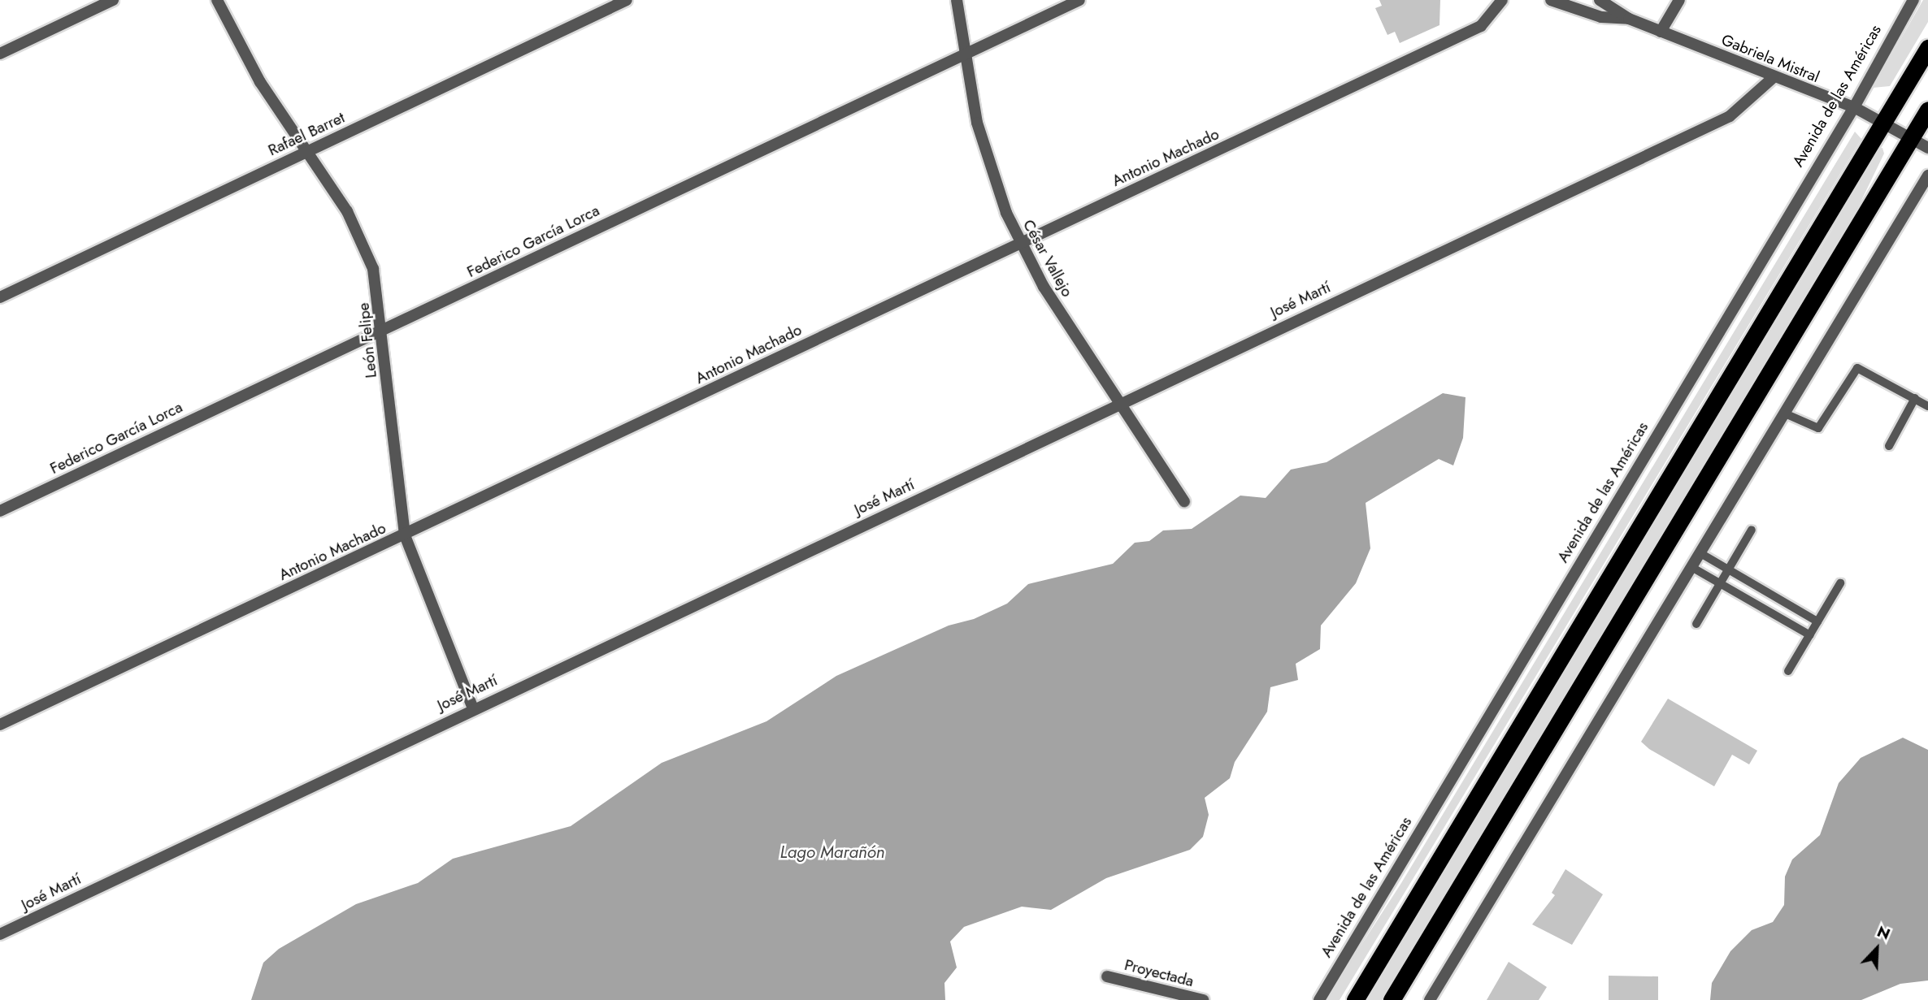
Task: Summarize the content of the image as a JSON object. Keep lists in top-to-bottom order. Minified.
{"streets":{"street":["Gabriela Mistral","Avenida de las Américas","Rafael Barret","Antonio Machado","Federico García Lorca","César Vallejo","José Martí","León Felipe","Proyectada"]},"crossings":[["Gabriela Mistral","Avenida de las Américas"],["Gabriela Mistral","José Martí"],["Rafael Barret","León Felipe"],["Antonio Machado","César Vallejo"],["Antonio Machado","León Felipe"],["Federico García Lorca","César Vallejo"],["Federico García Lorca","León Felipe"],["César Vallejo","José Martí"],["José Martí","León Felipe"]],"water":["Lago Marañón"],"north":"top right"}
